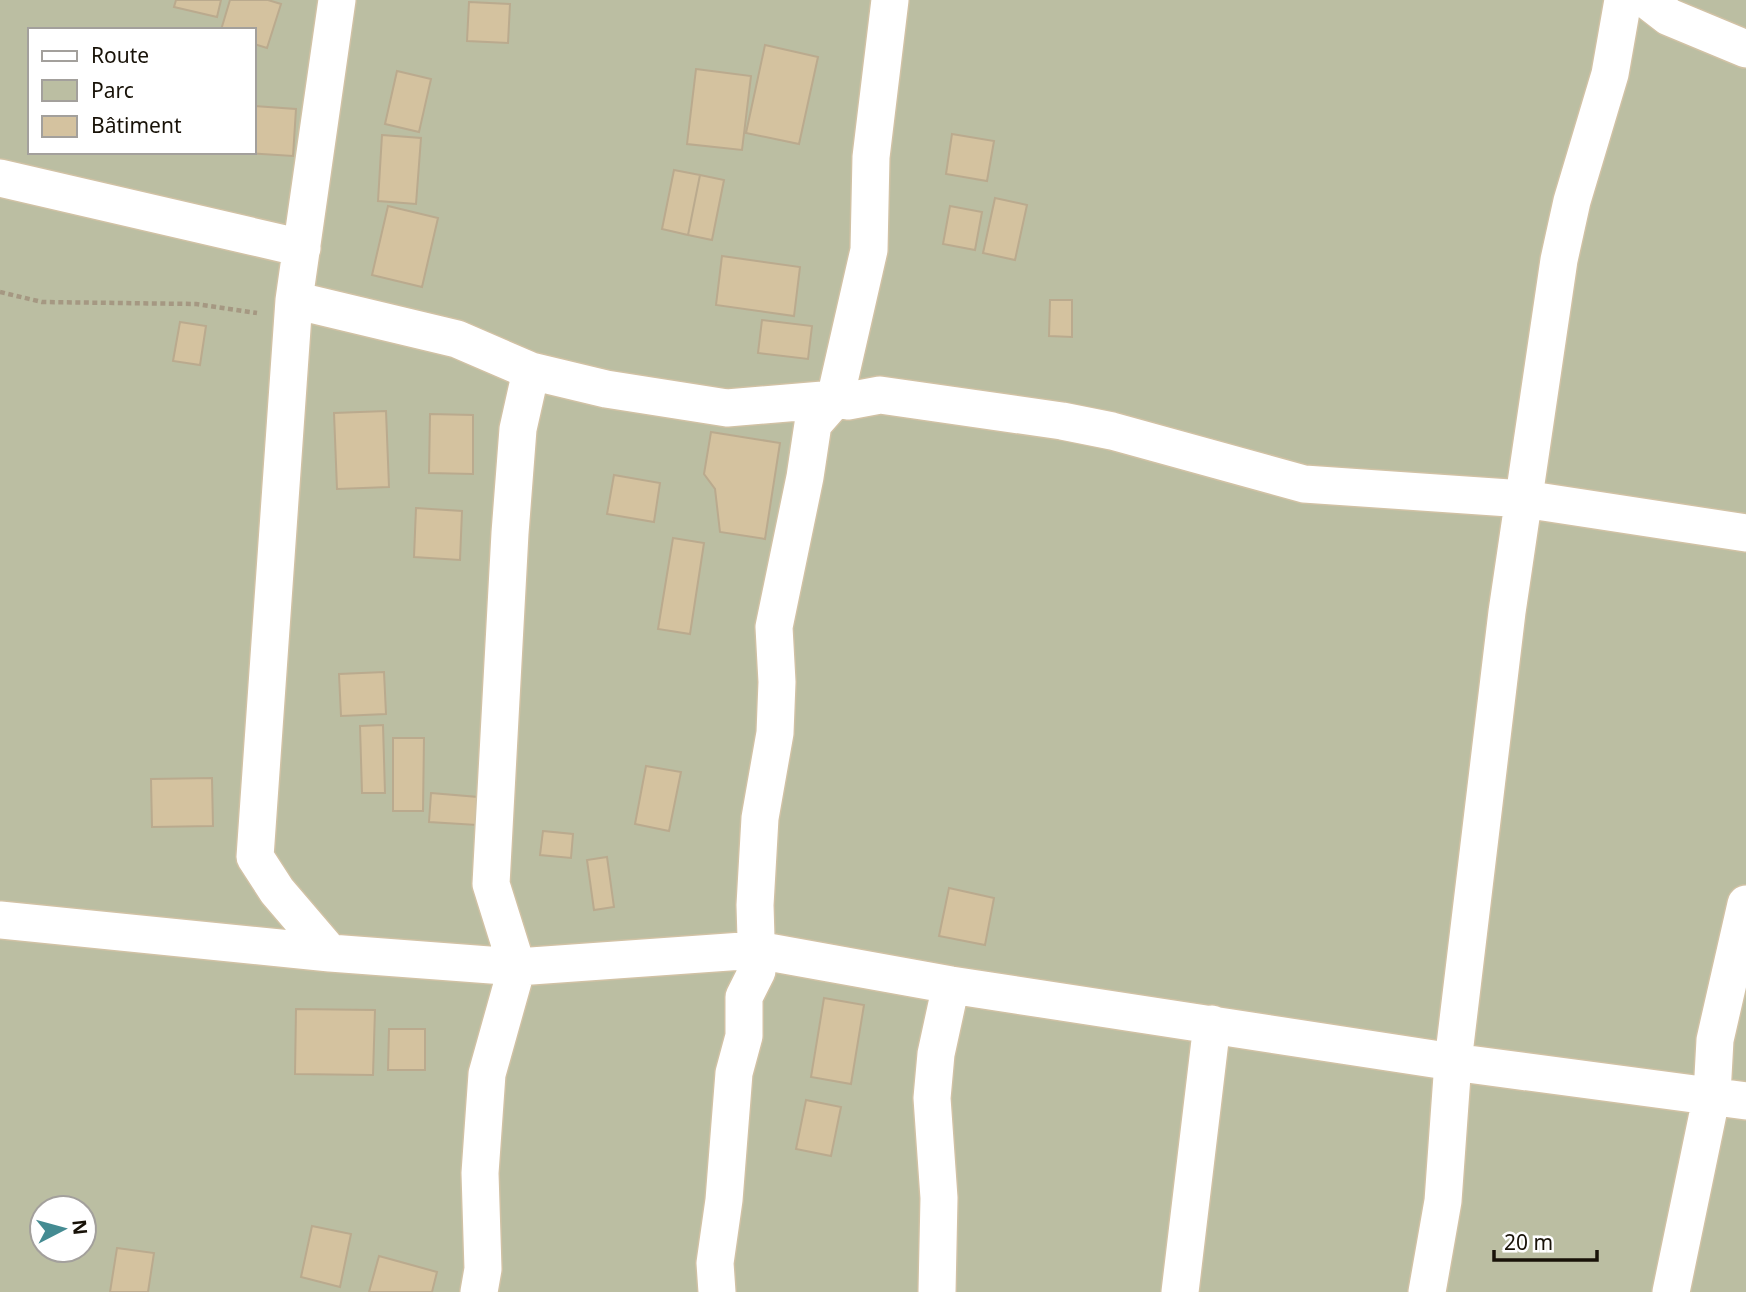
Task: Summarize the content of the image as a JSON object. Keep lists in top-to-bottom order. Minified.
{"legend":["Route","Parc","Bâtiment"],"scale_bar":"20 m","north":"right"}
